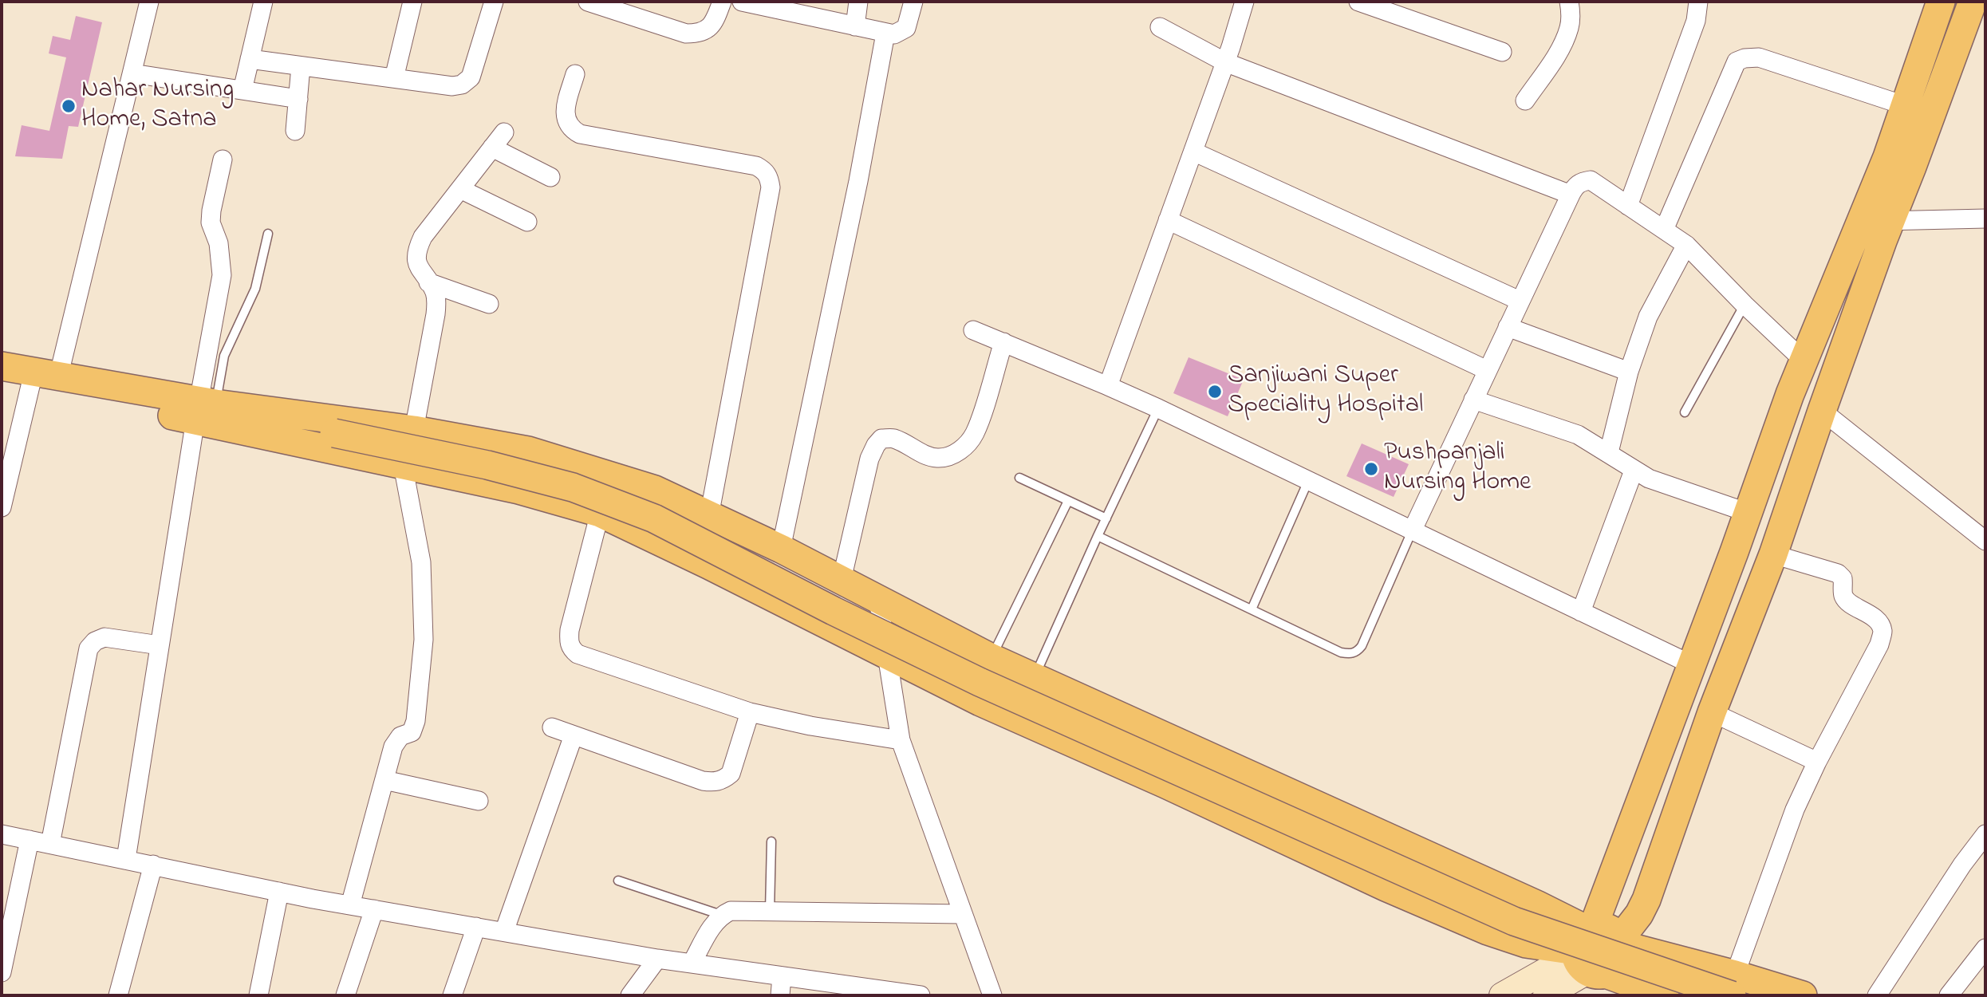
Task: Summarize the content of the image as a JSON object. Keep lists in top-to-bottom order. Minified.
{"places":["Nahar Nursing Home, Satna","Sanjiwani Super Speciality Hospital","Pushpanjali Nursing Home"]}
